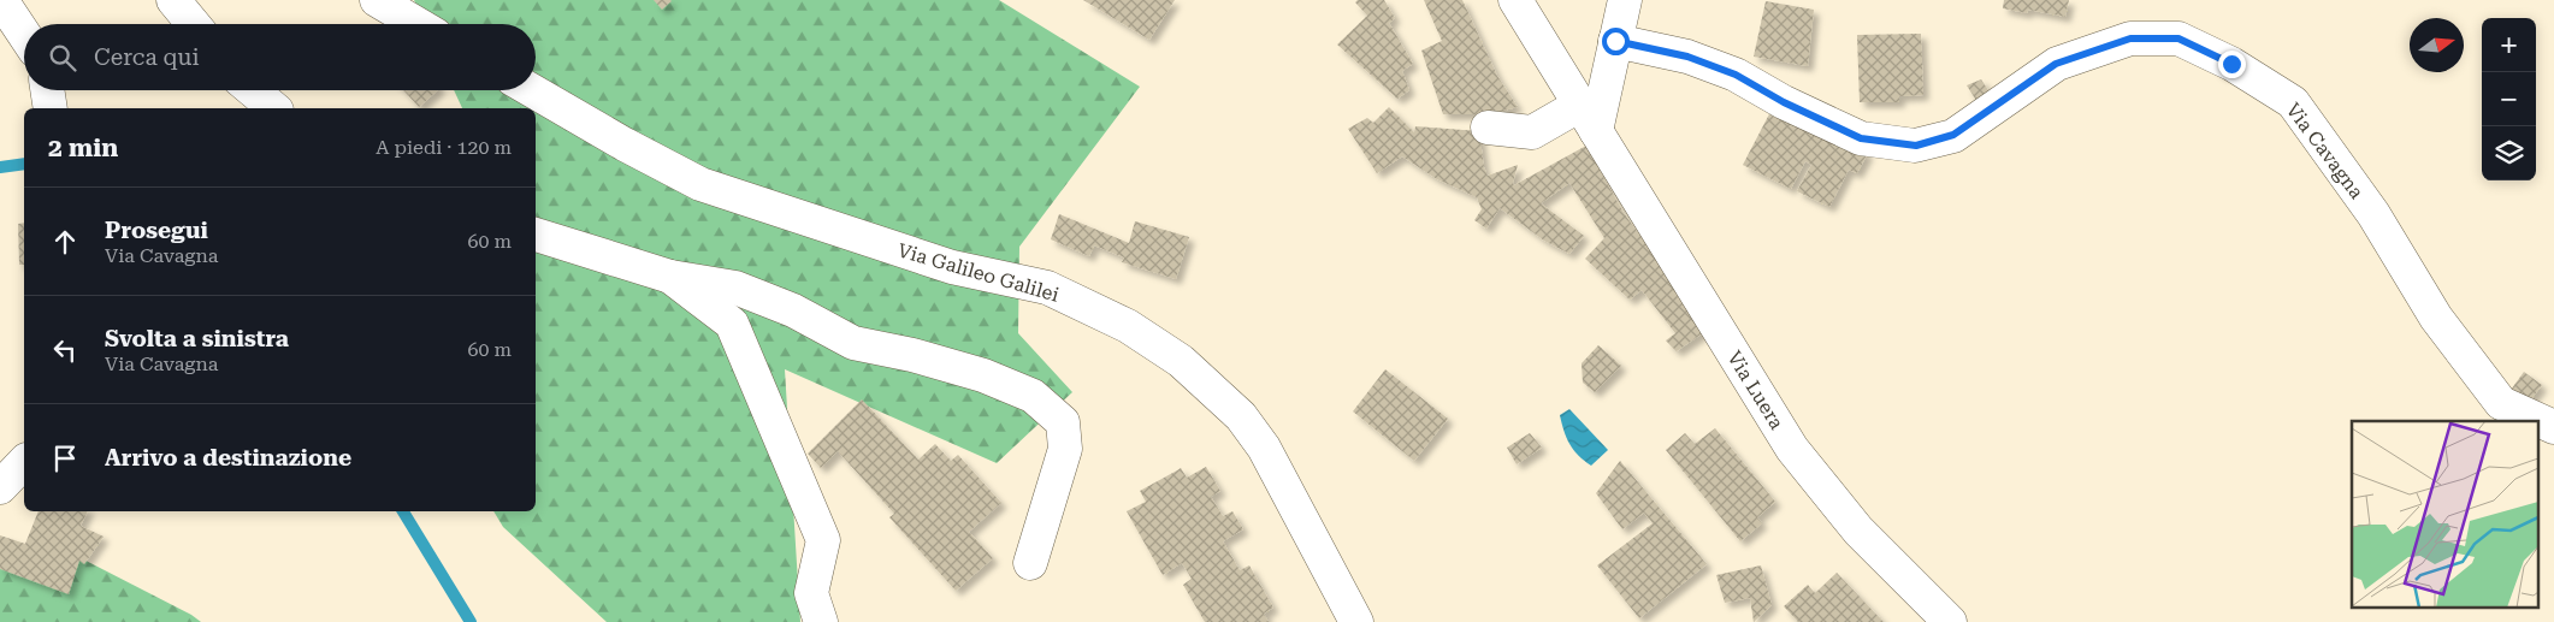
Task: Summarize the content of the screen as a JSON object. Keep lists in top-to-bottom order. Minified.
{"streets":{"street":["Via Cavagna","Via Galileo Galilei","Via Luera"]},"north":"right","page":{"map_buttons":["+","−"],"search":"Cerca qui","heading":["2 min","A piedi · 120 m"],"list":[["Prosegui","Via Cavagna","60 m"],["Svolta a sinistra","Via Cavagna","60 m"],"Arrivo a destinazione"]}}
